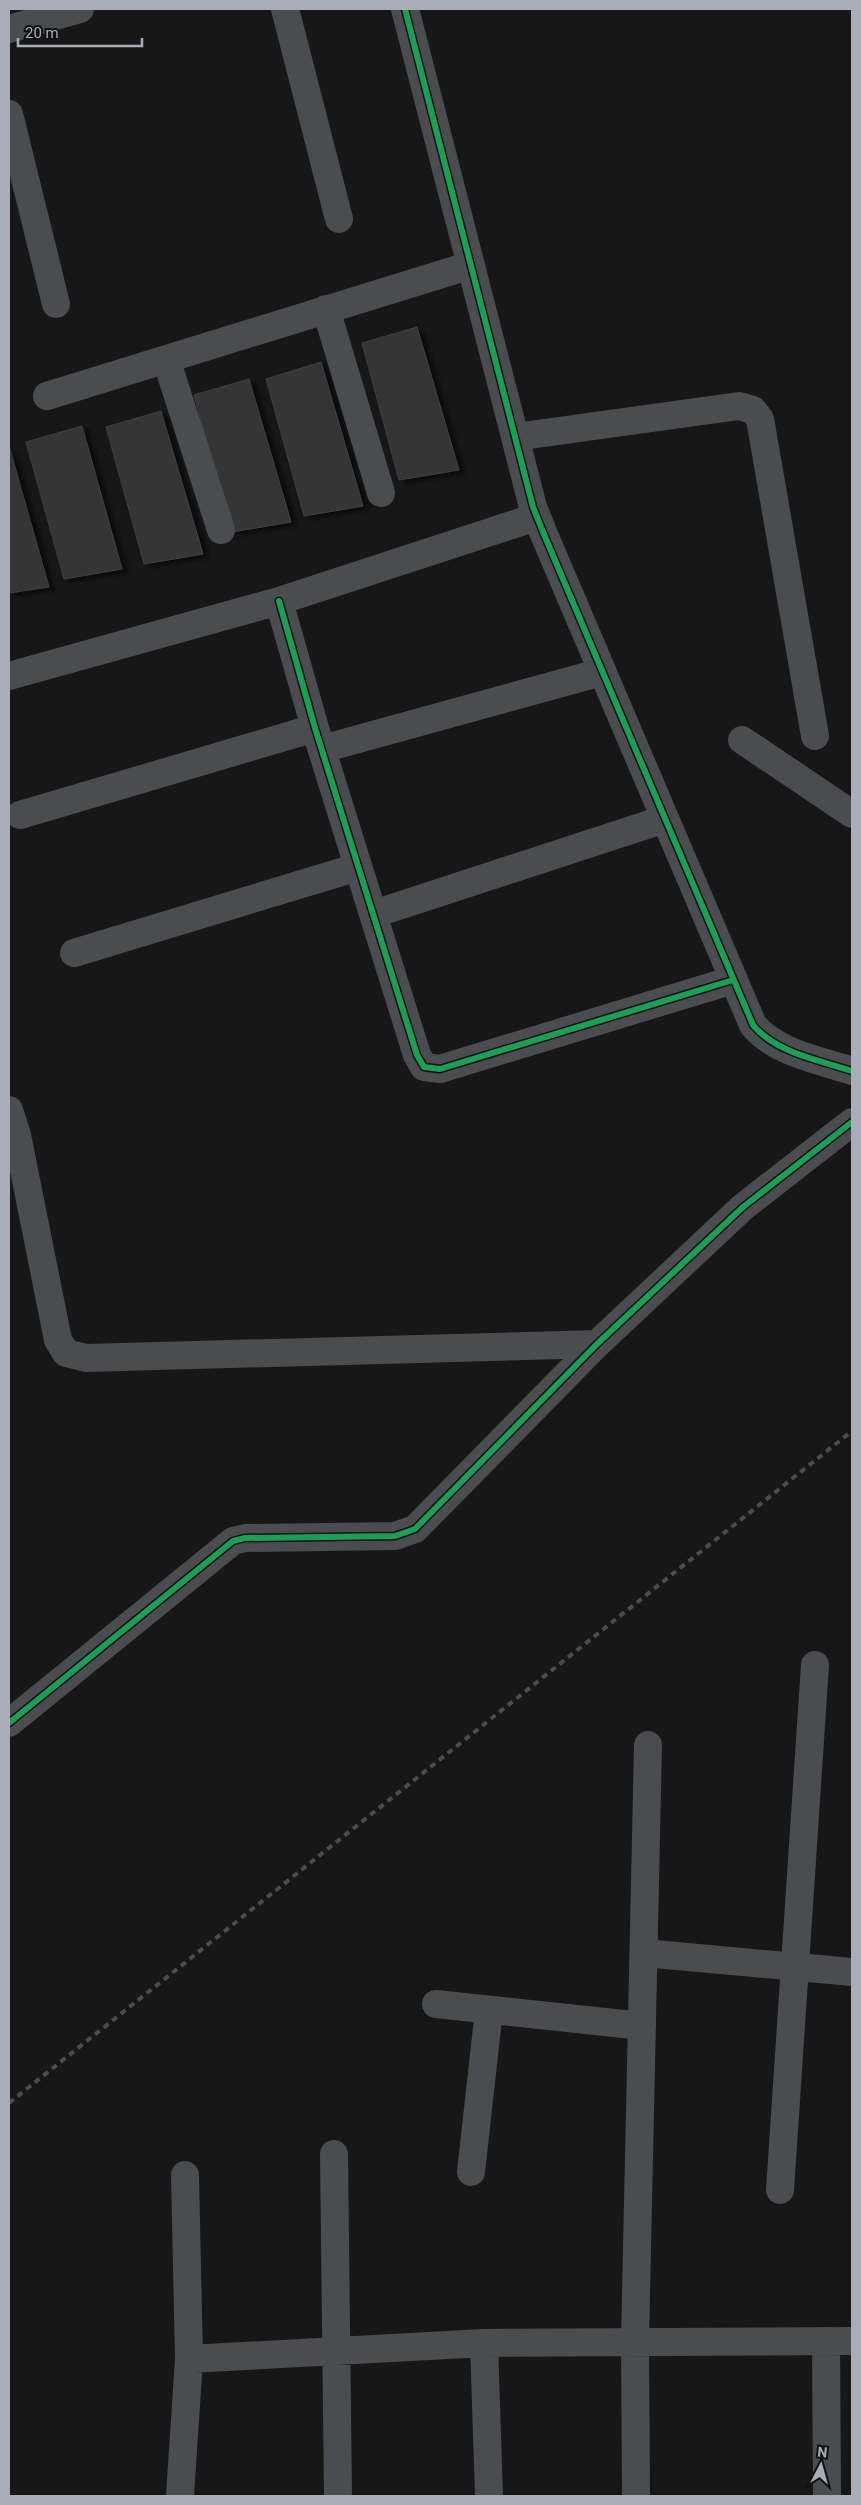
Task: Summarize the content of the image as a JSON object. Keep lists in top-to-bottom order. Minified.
{"scale_bar":"20 m","north":"top"}
